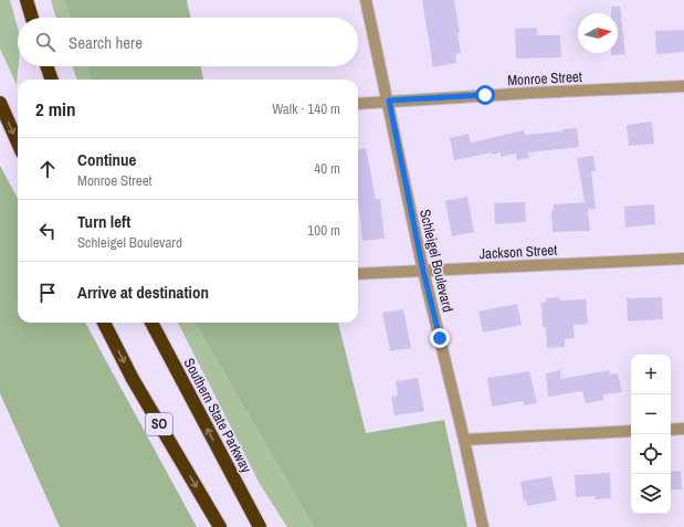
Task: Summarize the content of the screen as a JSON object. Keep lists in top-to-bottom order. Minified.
{"streets":{"highway":["Southern State Parkway","SO"],"street":["Monroe Street","Jackson Street","Schleigel Boulevard"]},"crossings":[["Monroe Street","Schleigel Boulevard"],["Jackson Street","Schleigel Boulevard"]],"north":"right","page":{"search":"Search here","heading":["2 min","Walk · 140 m"],"list":[["Continue","Monroe Street","40 m"],["Turn left","Schleigel Boulevard","100 m"],"Arrive at destination"],"map_buttons":["+","−"]}}
